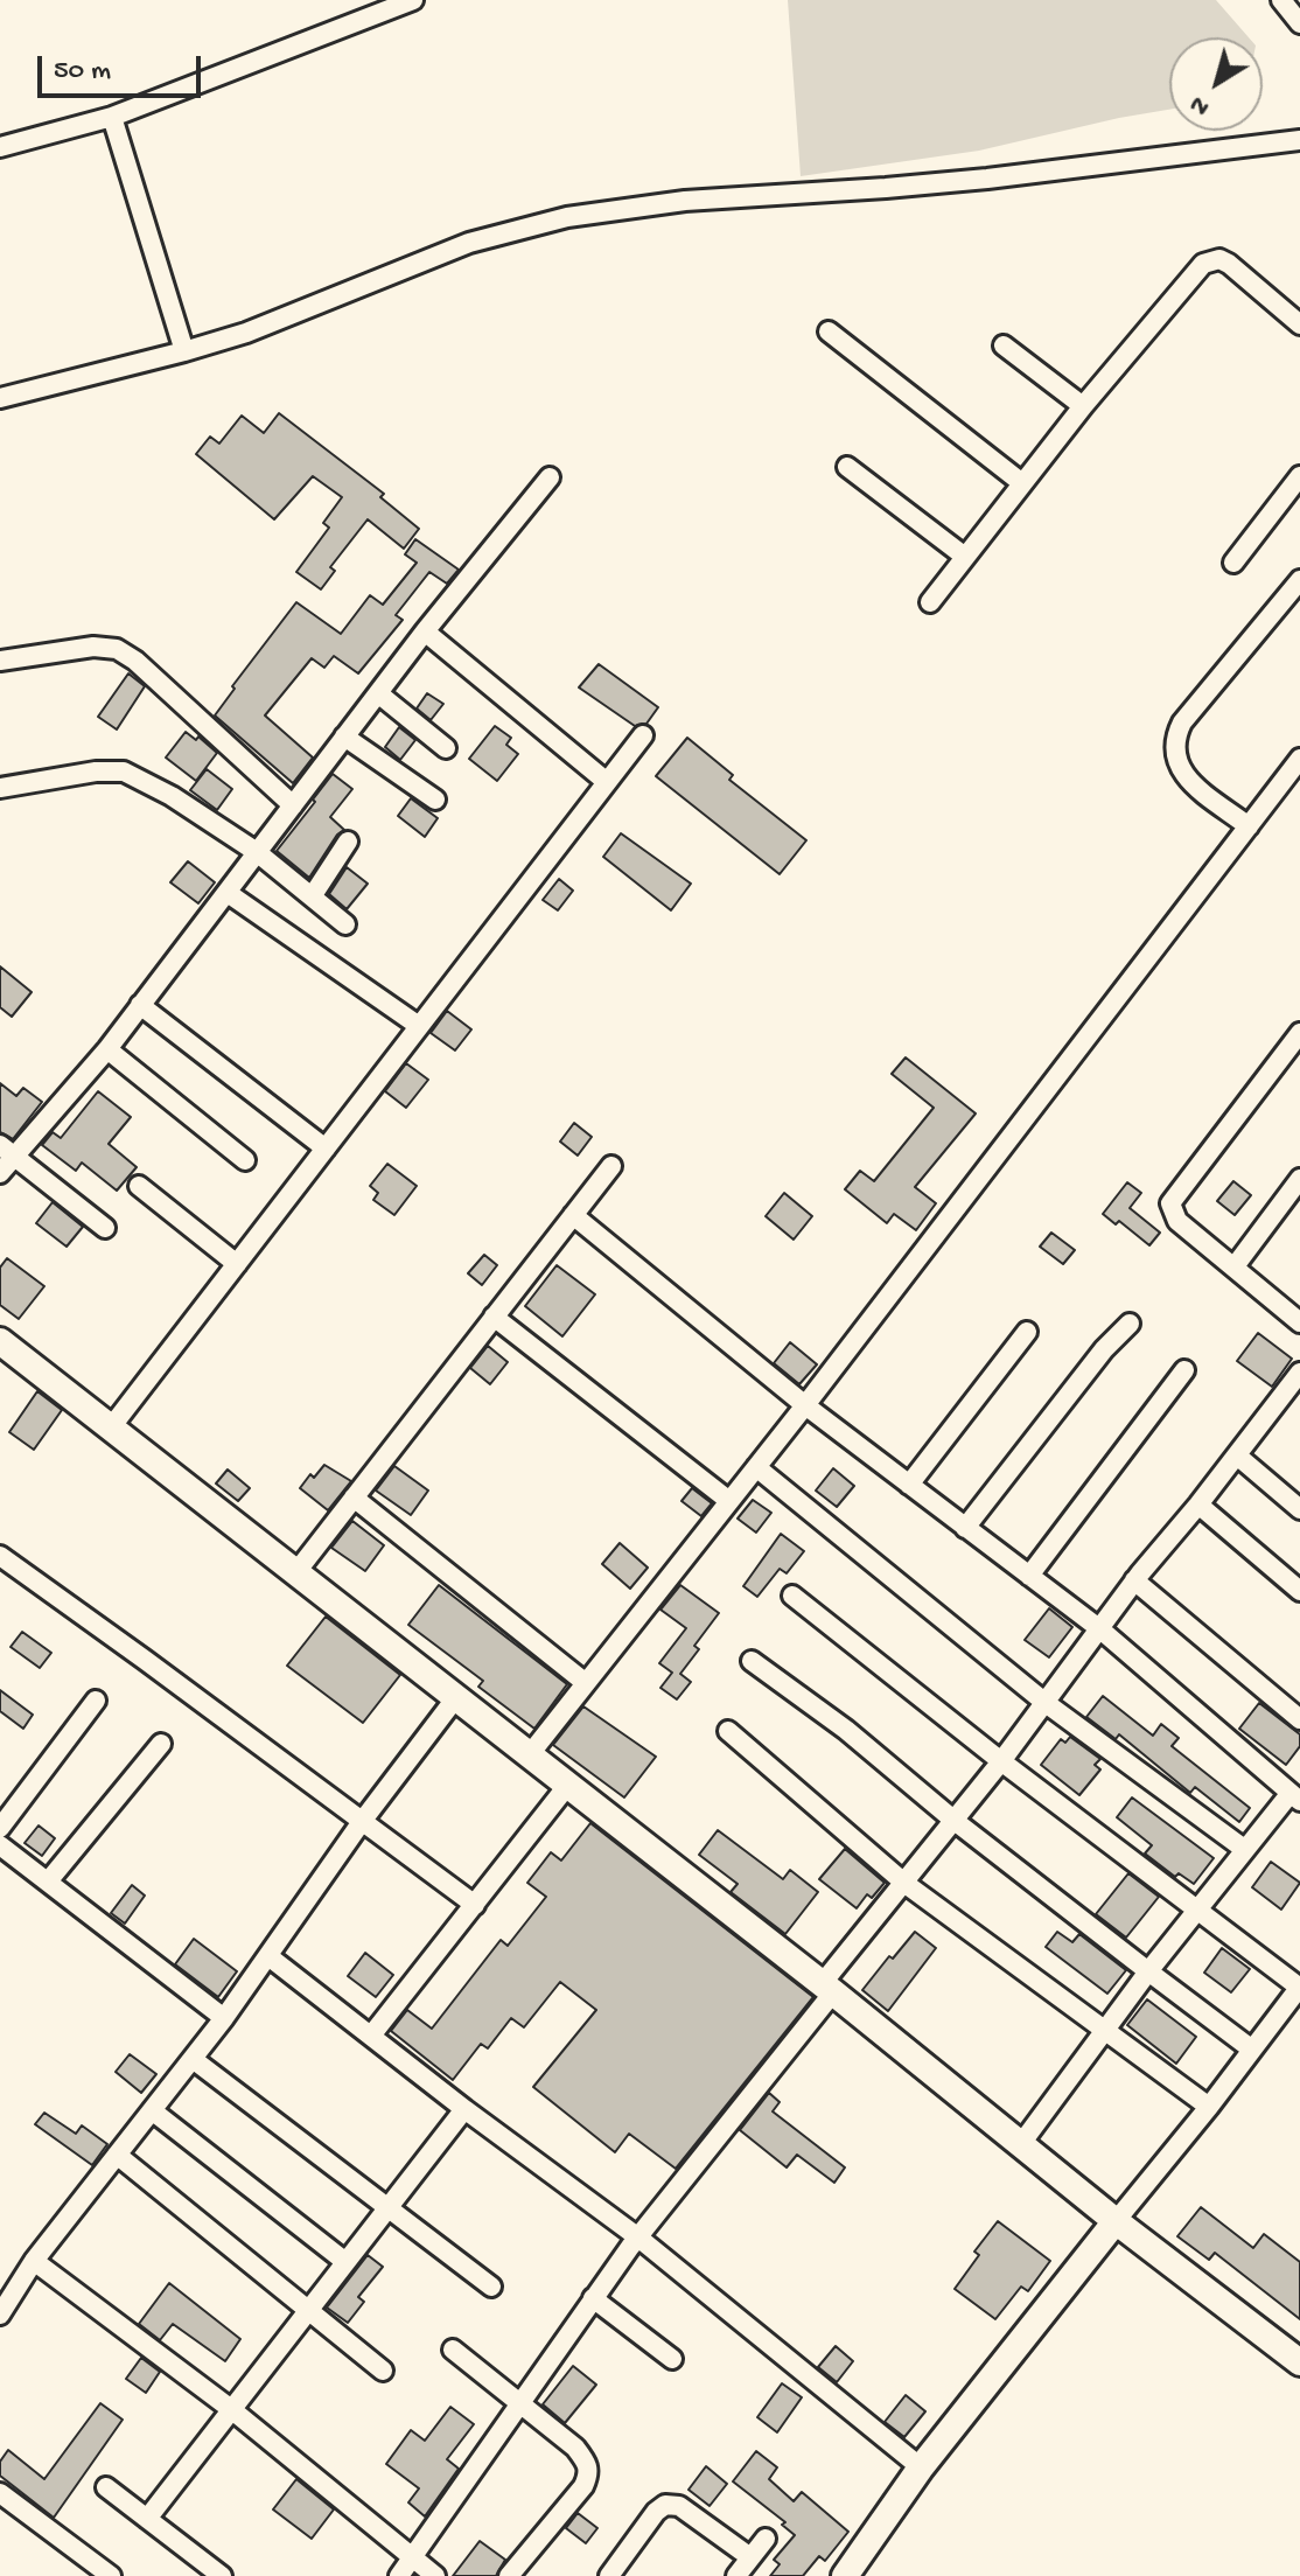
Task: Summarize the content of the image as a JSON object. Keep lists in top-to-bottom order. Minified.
{"scale_bar":"50 m","north":"bottom left"}
